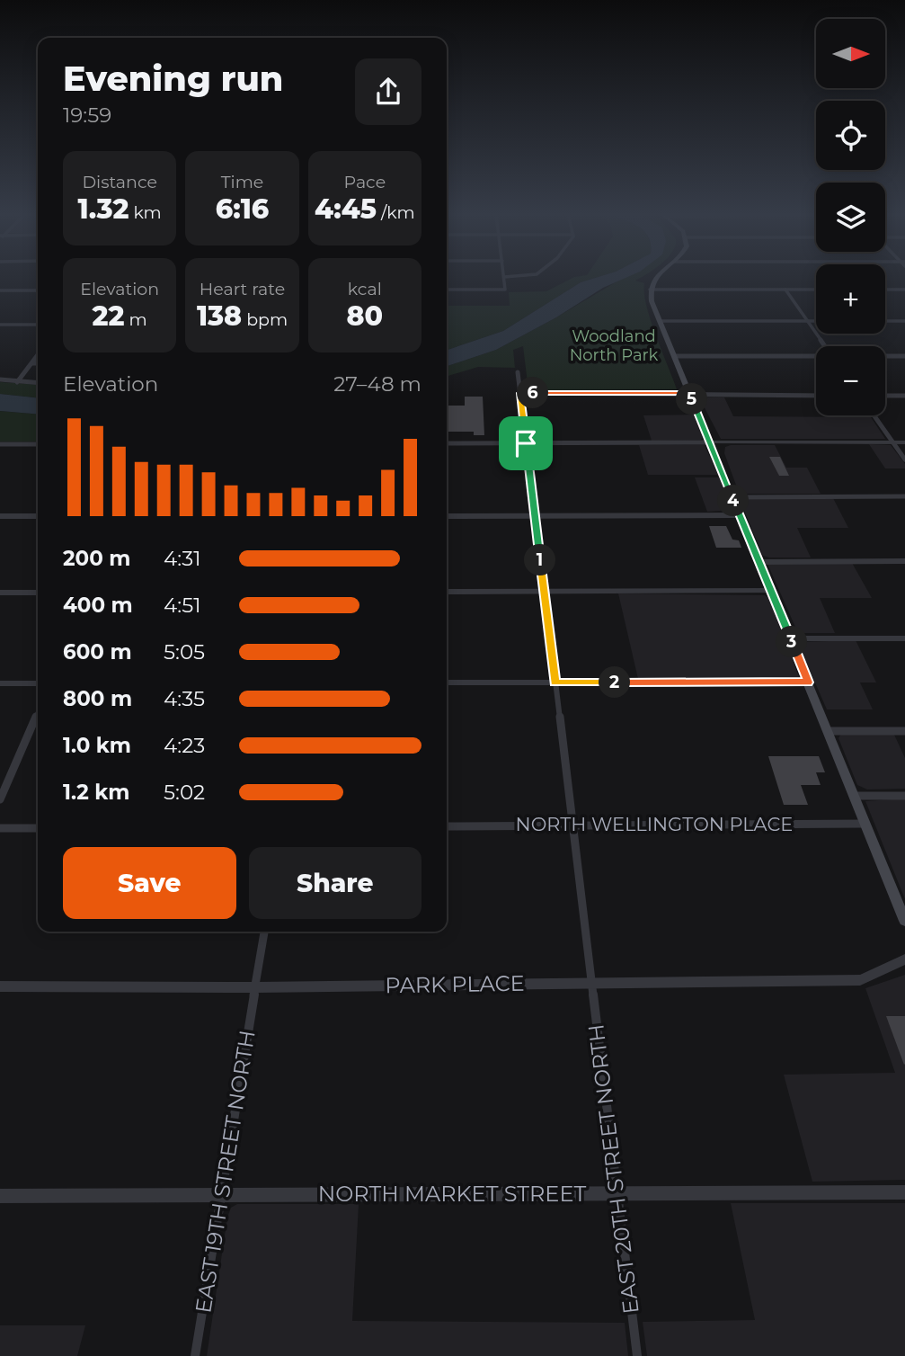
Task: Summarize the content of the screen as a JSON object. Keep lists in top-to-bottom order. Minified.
{"streets":{"street":["NORTH WELLINGTON PLACE","PARK PLACE","EAST 20TH STREET NORTH","EAST 19TH STREET NORTH","NORTH MARKET STREET"]},"crossings":[["NORTH WELLINGTON PLACE","EAST 20TH STREET NORTH"],["PARK PLACE","EAST 20TH STREET NORTH"],["PARK PLACE","EAST 19TH STREET NORTH"],["EAST 20TH STREET NORTH","NORTH MARKET STREET"],["EAST 19TH STREET NORTH","NORTH MARKET STREET"]],"parks":["Woodland North Park"],"north":"right","page":{"map_buttons":["+","−"],"heading":["Evening run","19:59"],"stats":[["Distance","1.32 km"],["Time","6:16"],["Pace","4:45 /km"],["Elevation","22 m"],["Heart rate","138 bpm"],["kcal","80"]],"chart":["Elevation","27–48 m"],"pins":["6","5","4","1","3","2"],"list":[{"name":"200 m","note":"4:31"},{"name":"400 m","note":"4:51"},{"name":"600 m","note":"5:05"},{"name":"800 m","note":"4:35"},{"name":"1.0 km","note":"4:23"},{"name":"1.2 km","note":"5:02"}],"buttons":["Save","Share"]}}
